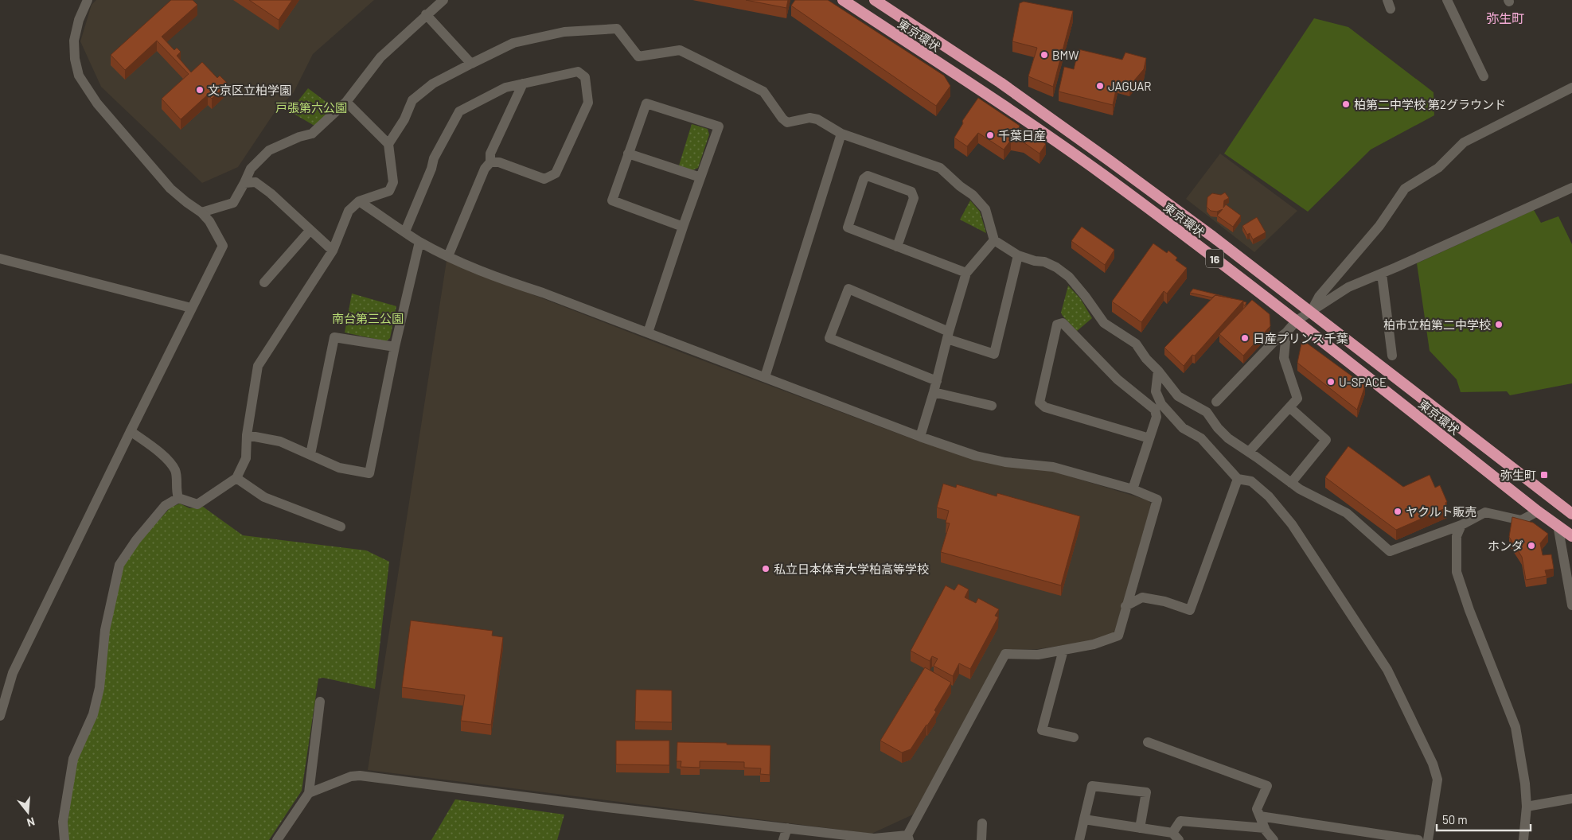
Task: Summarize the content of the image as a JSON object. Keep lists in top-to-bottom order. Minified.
{"streets":{"highway":["東京環状","16"]},"districts":["弥生町"],"parks":["戸張第六公園","南台第三公園"],"places":{"other":["BMW","JAGUAR","文京区立柏学園","柏第二中学校 第2グラウンド","千葉日産","柏市立柏第二中学校","日産プリンス千葉","U-SPACE","ヤクルト販売","ホンダ","私立日本体育大学柏高等学校"],"transit":["弥生町"]},"scale_bar":"50 m","north":"bottom"}
